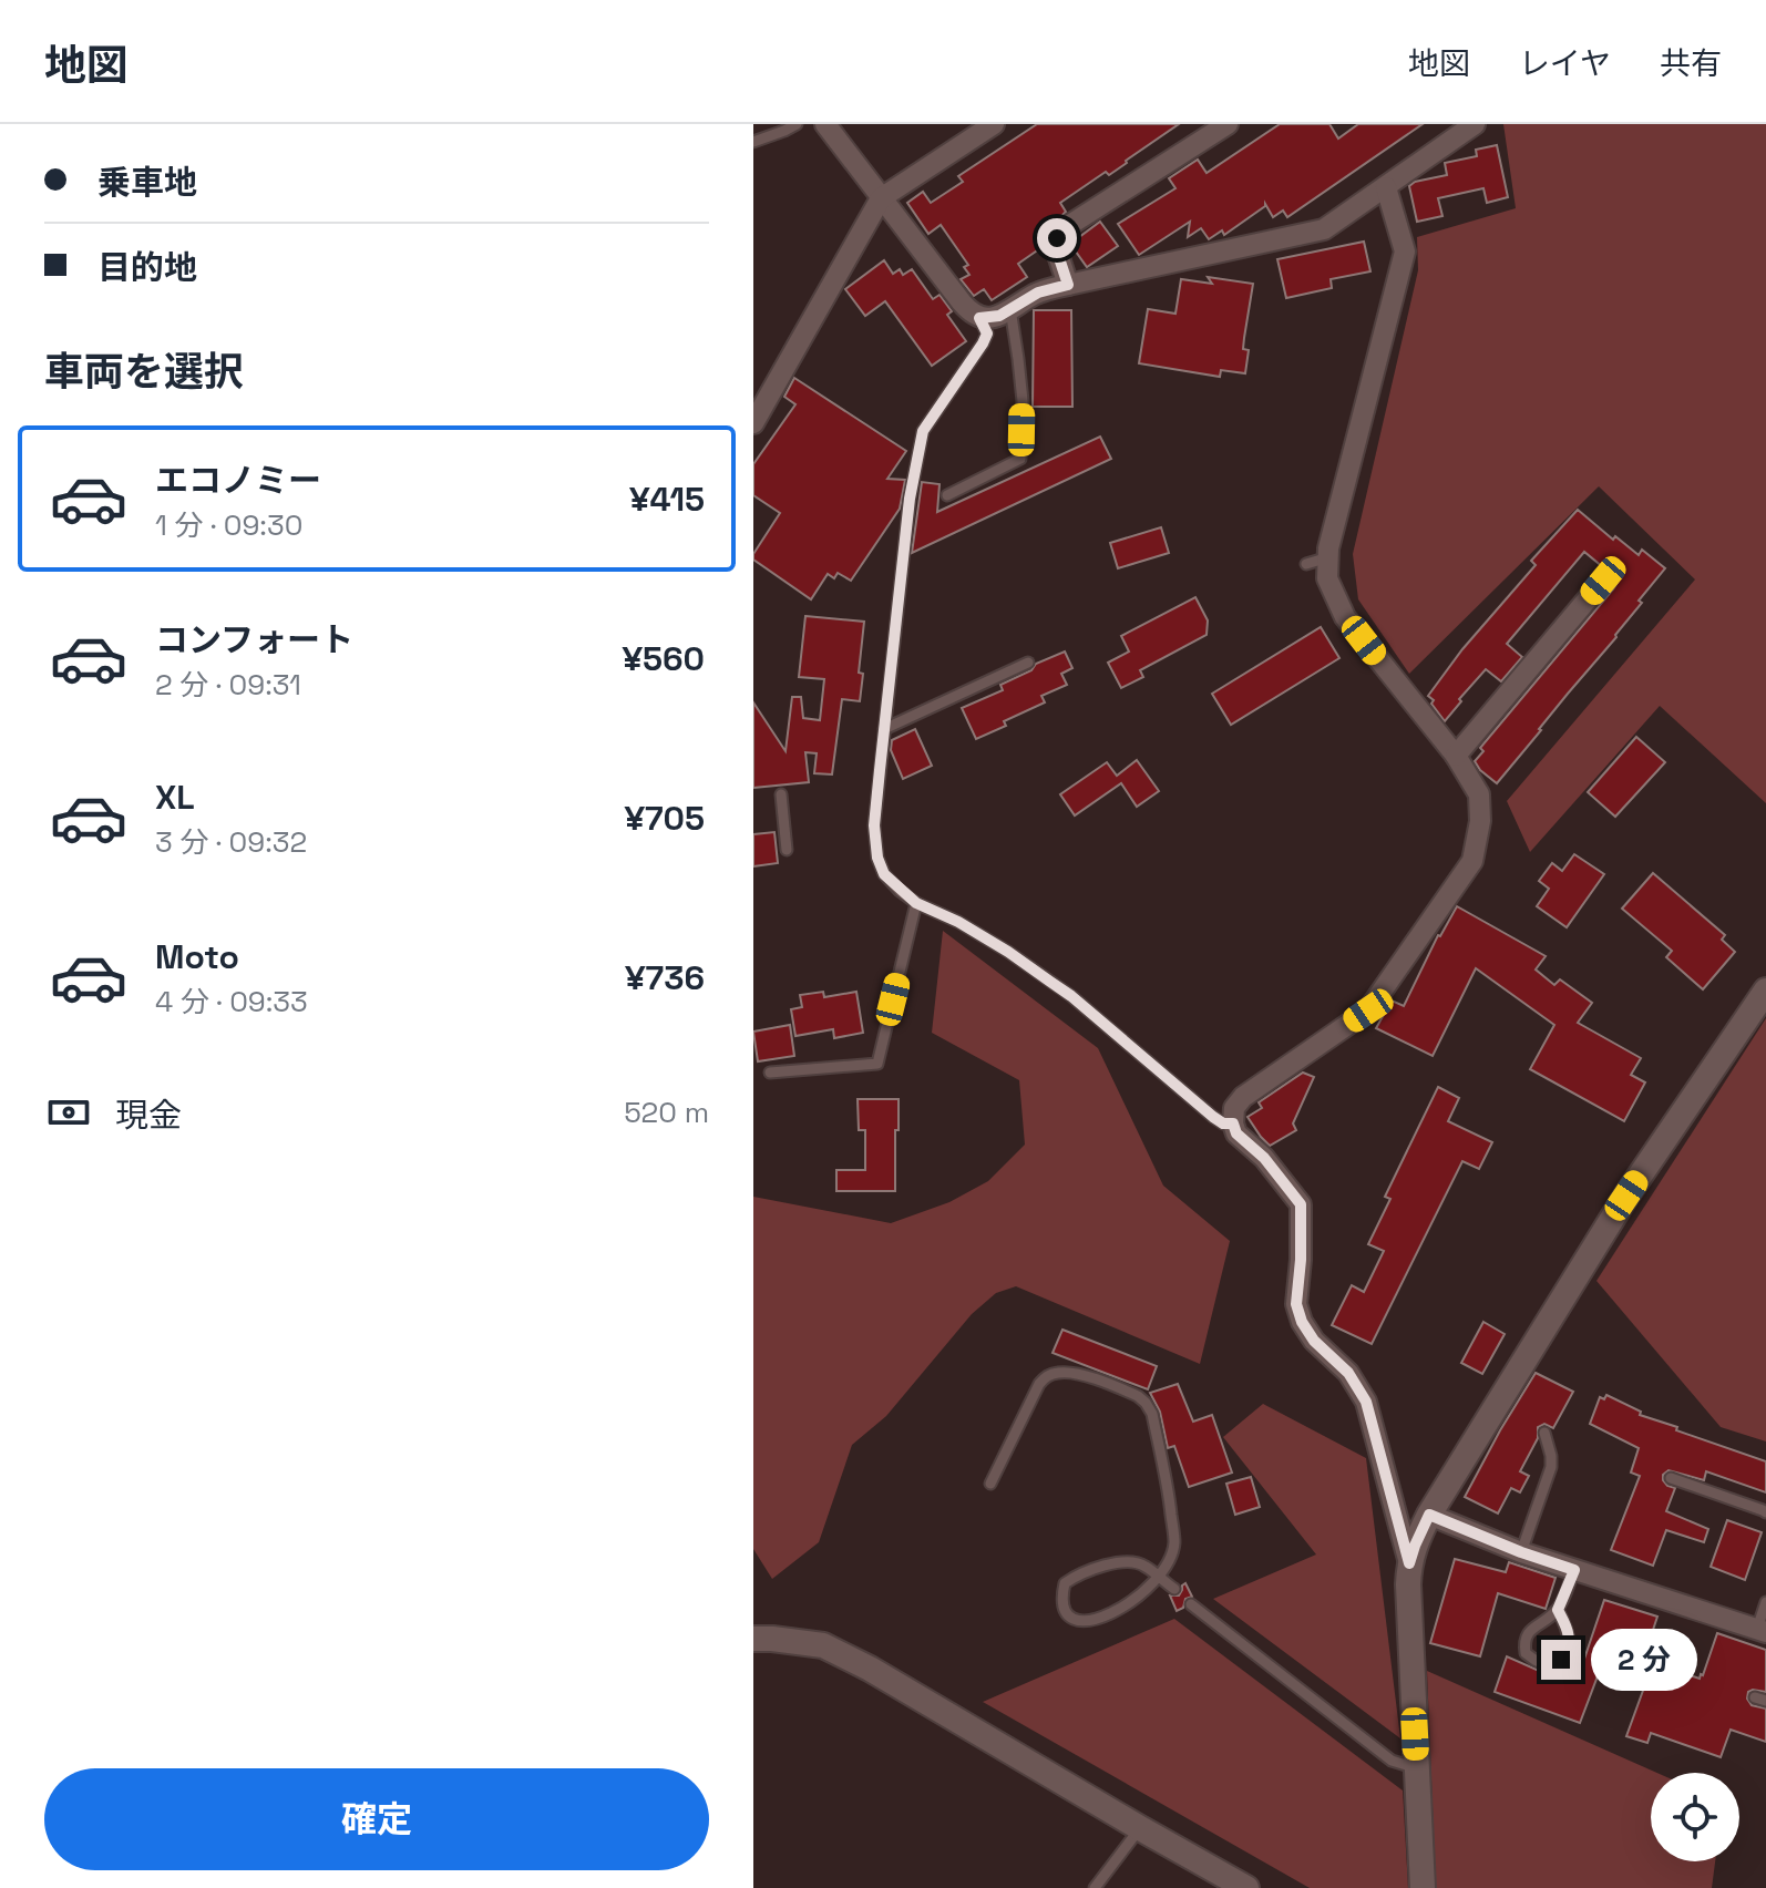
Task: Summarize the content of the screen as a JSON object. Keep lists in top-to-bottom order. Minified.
{"page":{"header":"地図","nav":["地図","レイヤ","共有"],"banner":["乗車地","目的地"],"heading":"車両を選択","list":[{"name":"エコノミー","note":"1 分 · 09:30","value":"¥415"},{"name":"コンフォート","note":"2 分 · 09:31","value":"¥560"},{"name":"XL","note":"3 分 · 09:32","value":"¥705"},{"name":"Moto","note":"4 分 · 09:33","value":"¥736"}],"pay":["現金","520 m"],"bubble":"2 分","buttons":"確定"}}
